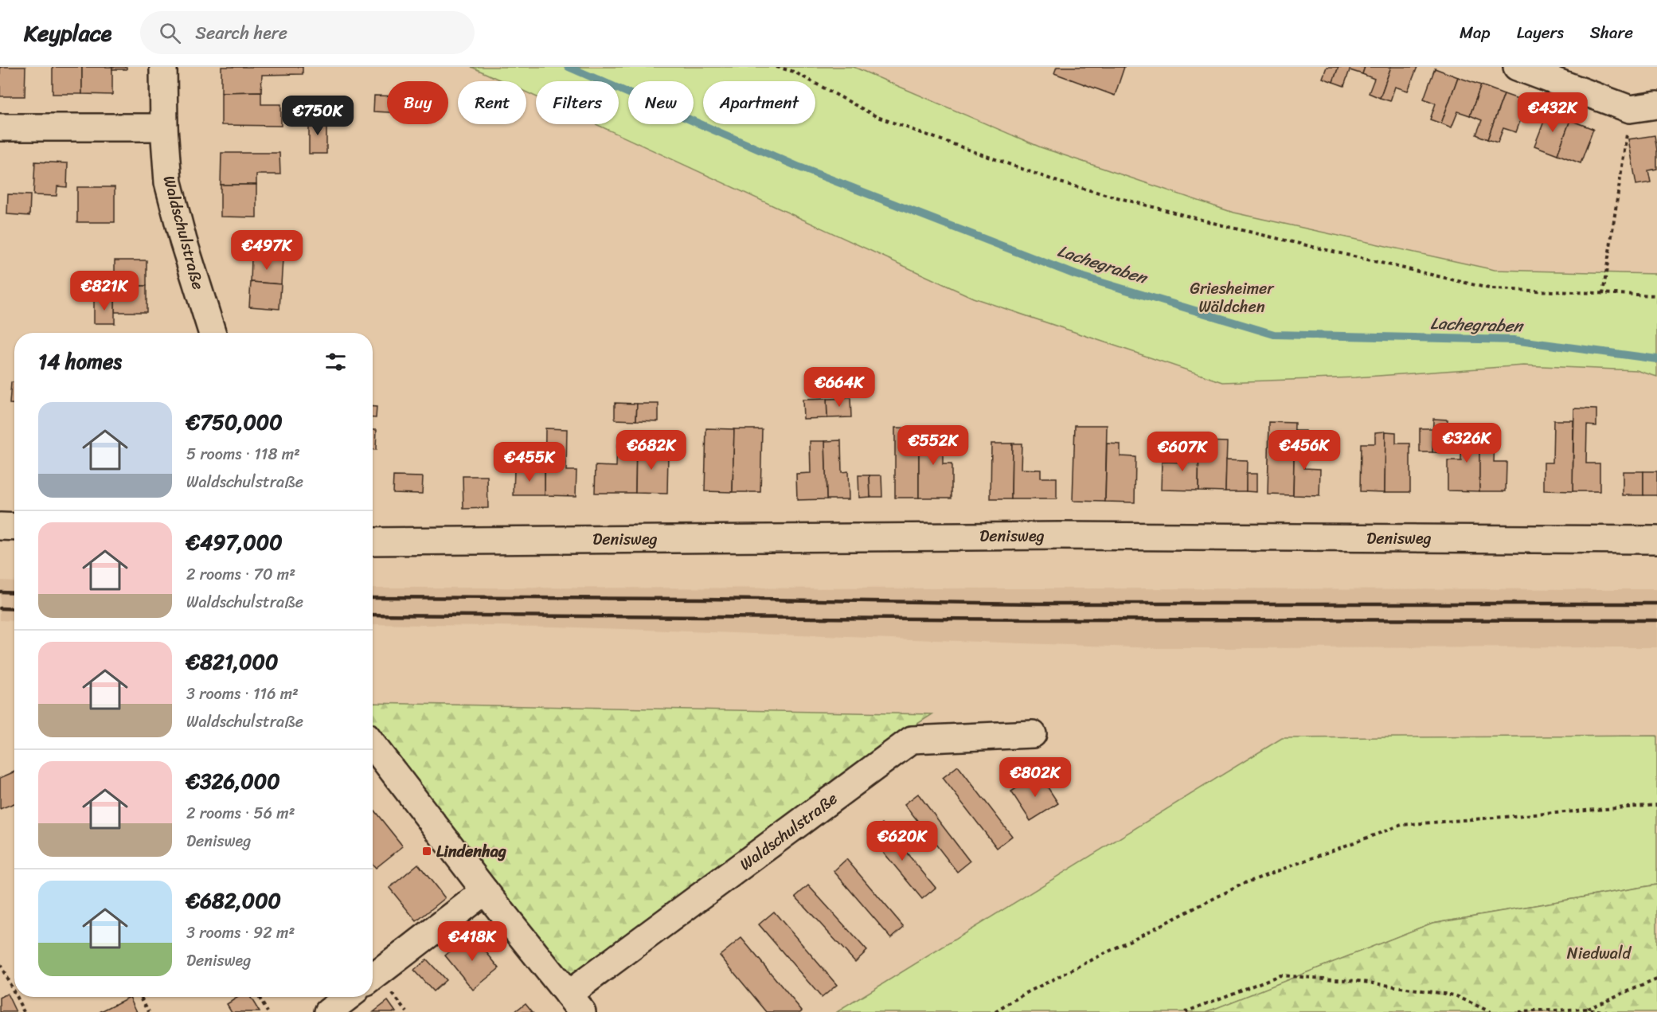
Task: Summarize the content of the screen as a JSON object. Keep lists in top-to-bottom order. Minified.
{"streets":{"street":["Waldschulstraße","Denisweg"]},"water":["Lachegraben"],"parks":["Griesheimer Wäldchen","Niedwald"],"places":{"transit":["Lindenhag"]},"page":{"header":"Keyplace","search":"Search here","nav":["Map","Layers","Share"],"chip":["Buy","Rent","Filters","New","Apartment"],"price":["€432K","€750K","€497K","€821K","€664K","€326K","€552K","€682K","€456K","€607K","€455K","€802K","€620K","€418K"],"heading":"14 homes","list":[{"name":"€750,000","note":"5 rooms · 118 m² · Waldschulstraße"},{"name":"€497,000","note":"2 rooms · 70 m² · Waldschulstraße"},{"name":"€821,000","note":"3 rooms · 116 m² · Waldschulstraße"},{"name":"€326,000","note":"2 rooms · 56 m² · Denisweg"},{"name":"€682,000","note":"3 rooms · 92 m² · Denisweg"}]}}
